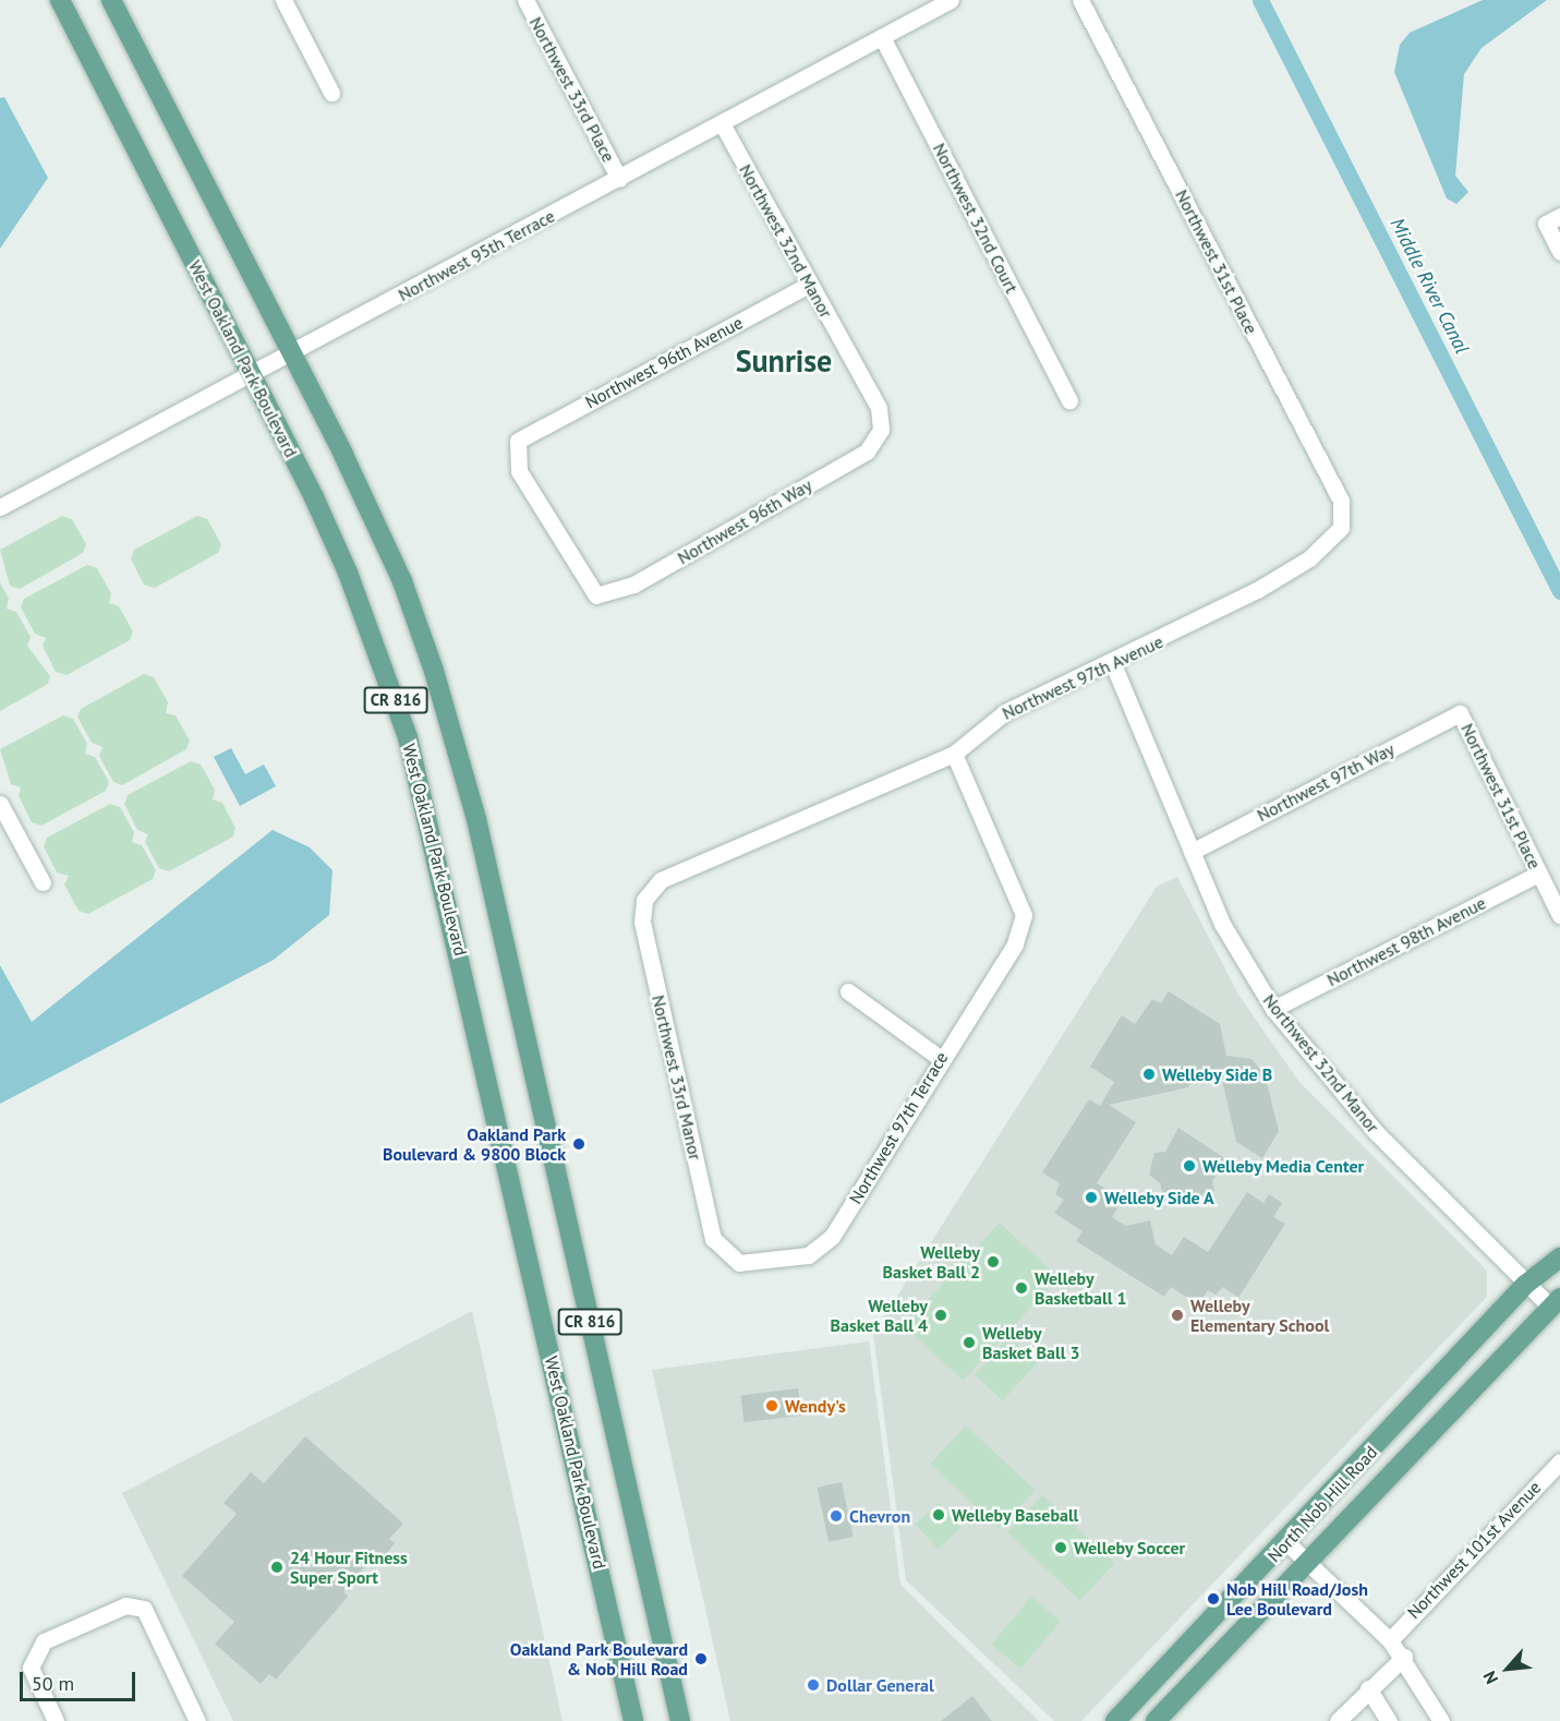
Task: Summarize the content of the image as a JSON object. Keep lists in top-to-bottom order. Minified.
{"streets":{"main road":["West Oakland Park Boulevard","CR 816","North Nob Hill Road"],"street":["Northwest 33rd Place","Northwest 32nd Court","Northwest 32nd Manor","Northwest 95th Terrace","Northwest 31st Place","Northwest 96th Avenue","Northwest 96th Way","Northwest 97th Avenue","Northwest 97th Way","Northwest 98th Avenue","Northwest 33rd Manor","Northwest 97th Terrace","Northwest 101st Avenue"]},"crossings":[["Northwest 33rd Place","Northwest 95th Terrace"],["Northwest 32nd Court","Northwest 95th Terrace"],["Northwest 32nd Manor","Northwest 95th Terrace"],["Northwest 32nd Manor","Northwest 96th Avenue"],["Northwest 32nd Manor","Northwest 96th Way"],["Northwest 32nd Manor","Northwest 97th Avenue"],["Northwest 32nd Manor","Northwest 97th Way"],["Northwest 32nd Manor","Northwest 98th Avenue"],["Northwest 32nd Manor","North Nob Hill Road"],["Northwest 95th Terrace","West Oakland Park Boulevard"],["Northwest 95th Terrace","CR 816"],["Northwest 31st Place","Northwest 97th Avenue"],["Northwest 31st Place","Northwest 97th Way"],["Northwest 31st Place","Northwest 98th Avenue"],["Northwest 96th Avenue","Northwest 96th Way"],["Northwest 97th Avenue","Northwest 33rd Manor"],["Northwest 97th Avenue","Northwest 97th Terrace"],["Northwest 33rd Manor","Northwest 97th Terrace"]],"districts":["Sunrise"],"water":["Middle River Canal"],"places":["Welleby Side B","Oakland Park Boulevard & 9800 Block","Welleby Media Center","Welleby Side A","Welleby Basket Ball 2","Welleby Basketball 1","Welleby Basket Ball 4","Welleby Elementary School","Welleby Basket Ball 3","Wendy's","Welleby Baseball","Chevron","Welleby Soccer","24 Hour Fitness Super Sport","Nob Hill Road/Josh Lee Boulevard","Oakland Park Boulevard & Nob Hill Road","Dollar General"],"scale_bar":"50 m","north":"bottom left"}
